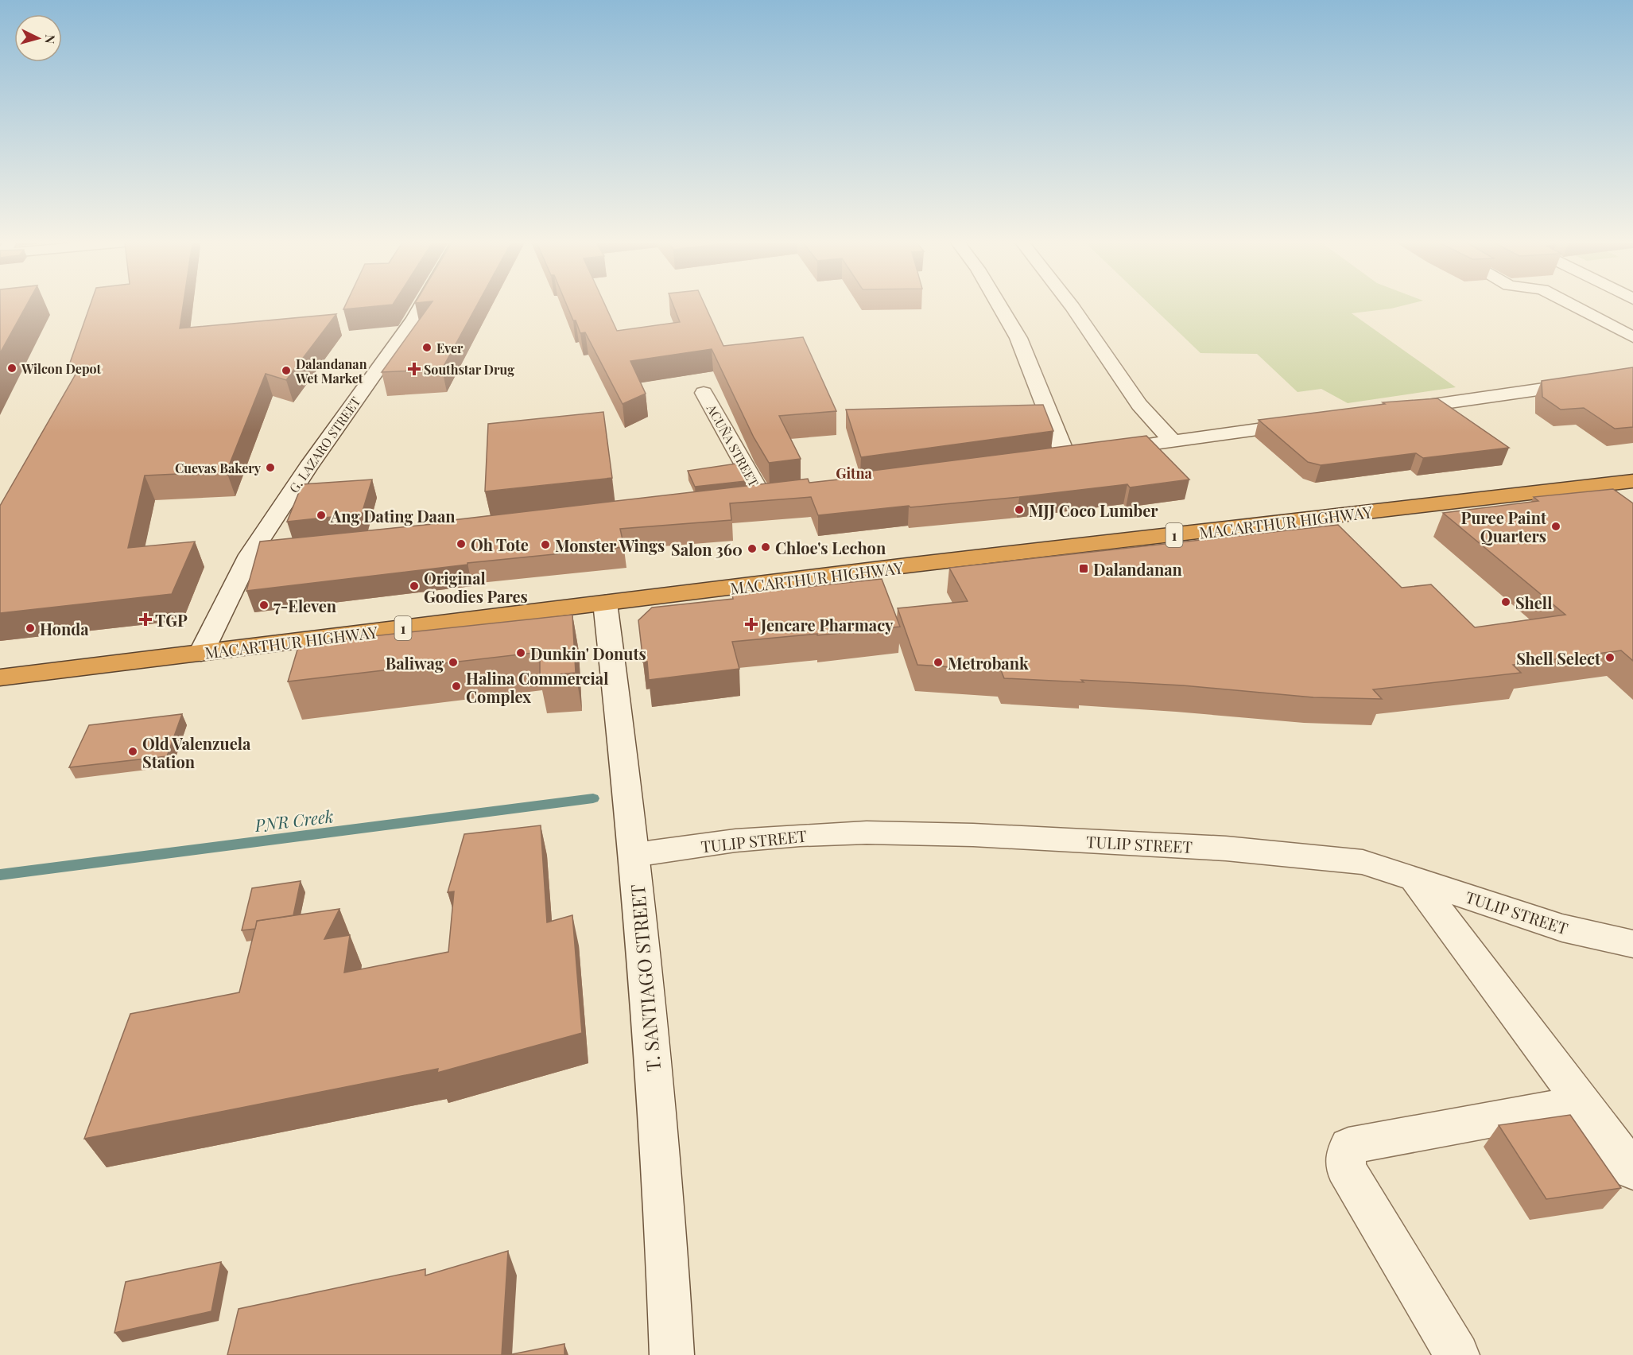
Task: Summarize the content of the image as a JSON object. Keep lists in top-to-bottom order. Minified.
{"streets":{"highway":["MACARTHUR HIGHWAY","1"],"street":["G. LAZARO STREET","ACUÑA STREET","TULIP STREET","T. SANTIAGO STREET"]},"crossings":[["G. LAZARO STREET","MACARTHUR HIGHWAY"],["MACARTHUR HIGHWAY","T. SANTIAGO STREET"],["TULIP STREET","T. SANTIAGO STREET"]],"districts":["Gitna"],"water":["PNR Creek"],"places":{"other":["Ever","Wilcon Depot","Dalandanan Wet Market","Cuevas Bakery","MJJ Coco Lumber","Ang Dating Daan","Puree Paint Quarters","Oh Tote","Monster Wings","Chloe's Lechon","Salon 360","Original Goodies Pares","Shell","7-Eleven","Honda","Dunkin' Donuts","Shell Select","Baliwag","Metrobank","Halina Commercial Complex","Old Valenzuela Station"],"health":["Southstar Drug","TGP","Jencare Pharmacy"],"transit":["Dalandanan"]},"north":"right"}
